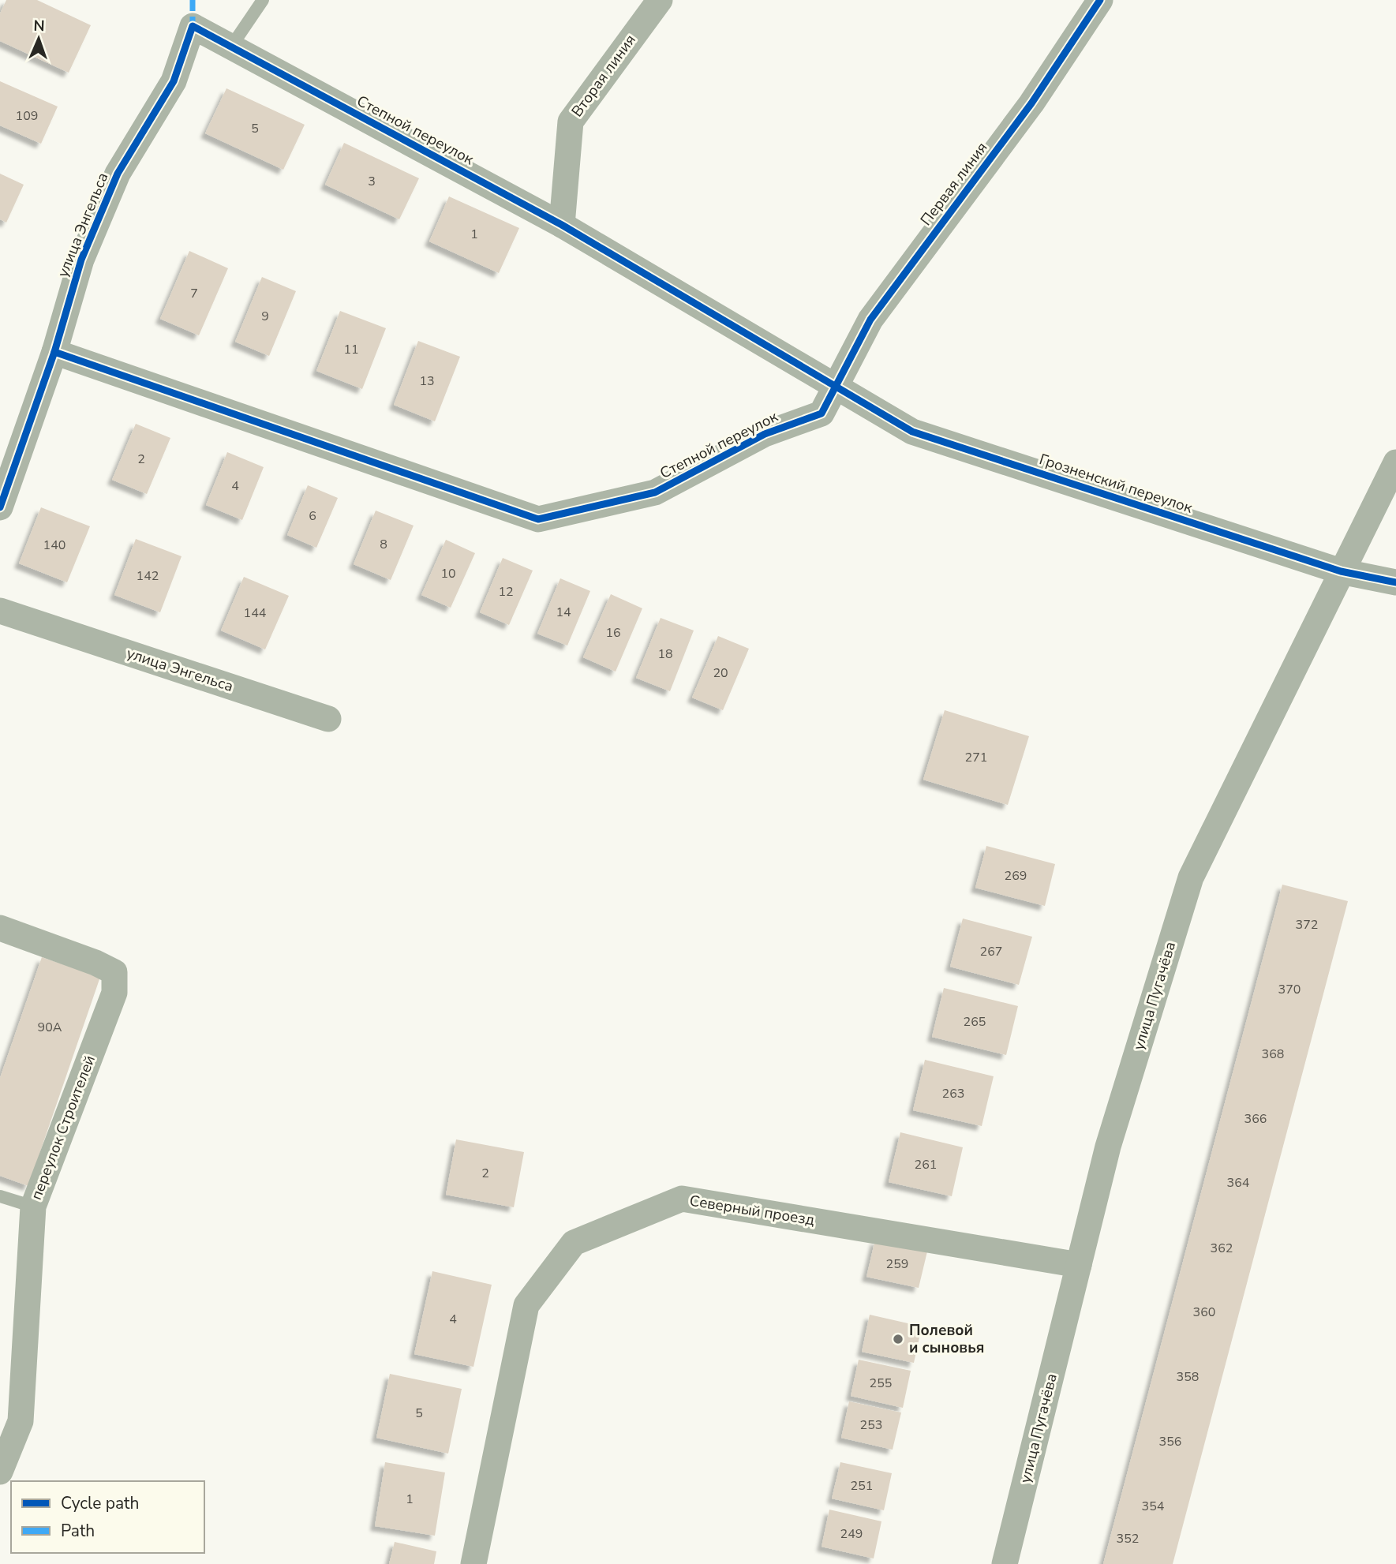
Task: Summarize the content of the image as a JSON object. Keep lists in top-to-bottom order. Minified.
{"streets":{"street":["Вторая линия","Степной переулок","Первая линия","улица Энгельса","Грозненский переулок","улица Пугачёва","переулок Строителей","Северный проезд"]},"crossings":[["Вторая линия","Степной переулок"],["Степной переулок","Первая линия"],["Степной переулок","улица Энгельса"],["Степной переулок","Грозненский переулок"],["Первая линия","Грозненский переулок"],["Грозненский переулок","улица Пугачёва"],["улица Пугачёва","Северный проезд"]],"places":["Полевой и сыновья"],"house_numbers":["109","5","3","1","7","9","11","13","2","4","6","8","140","10","142","12","14","144","16","18","20","271","269","372","267","370","265","90А","368","263","366","261","2","364","362","259","360","4","358","255","5","253","356","251","1","354","249","352"],"legend":["Cycle path","Path"],"north":"top"}
